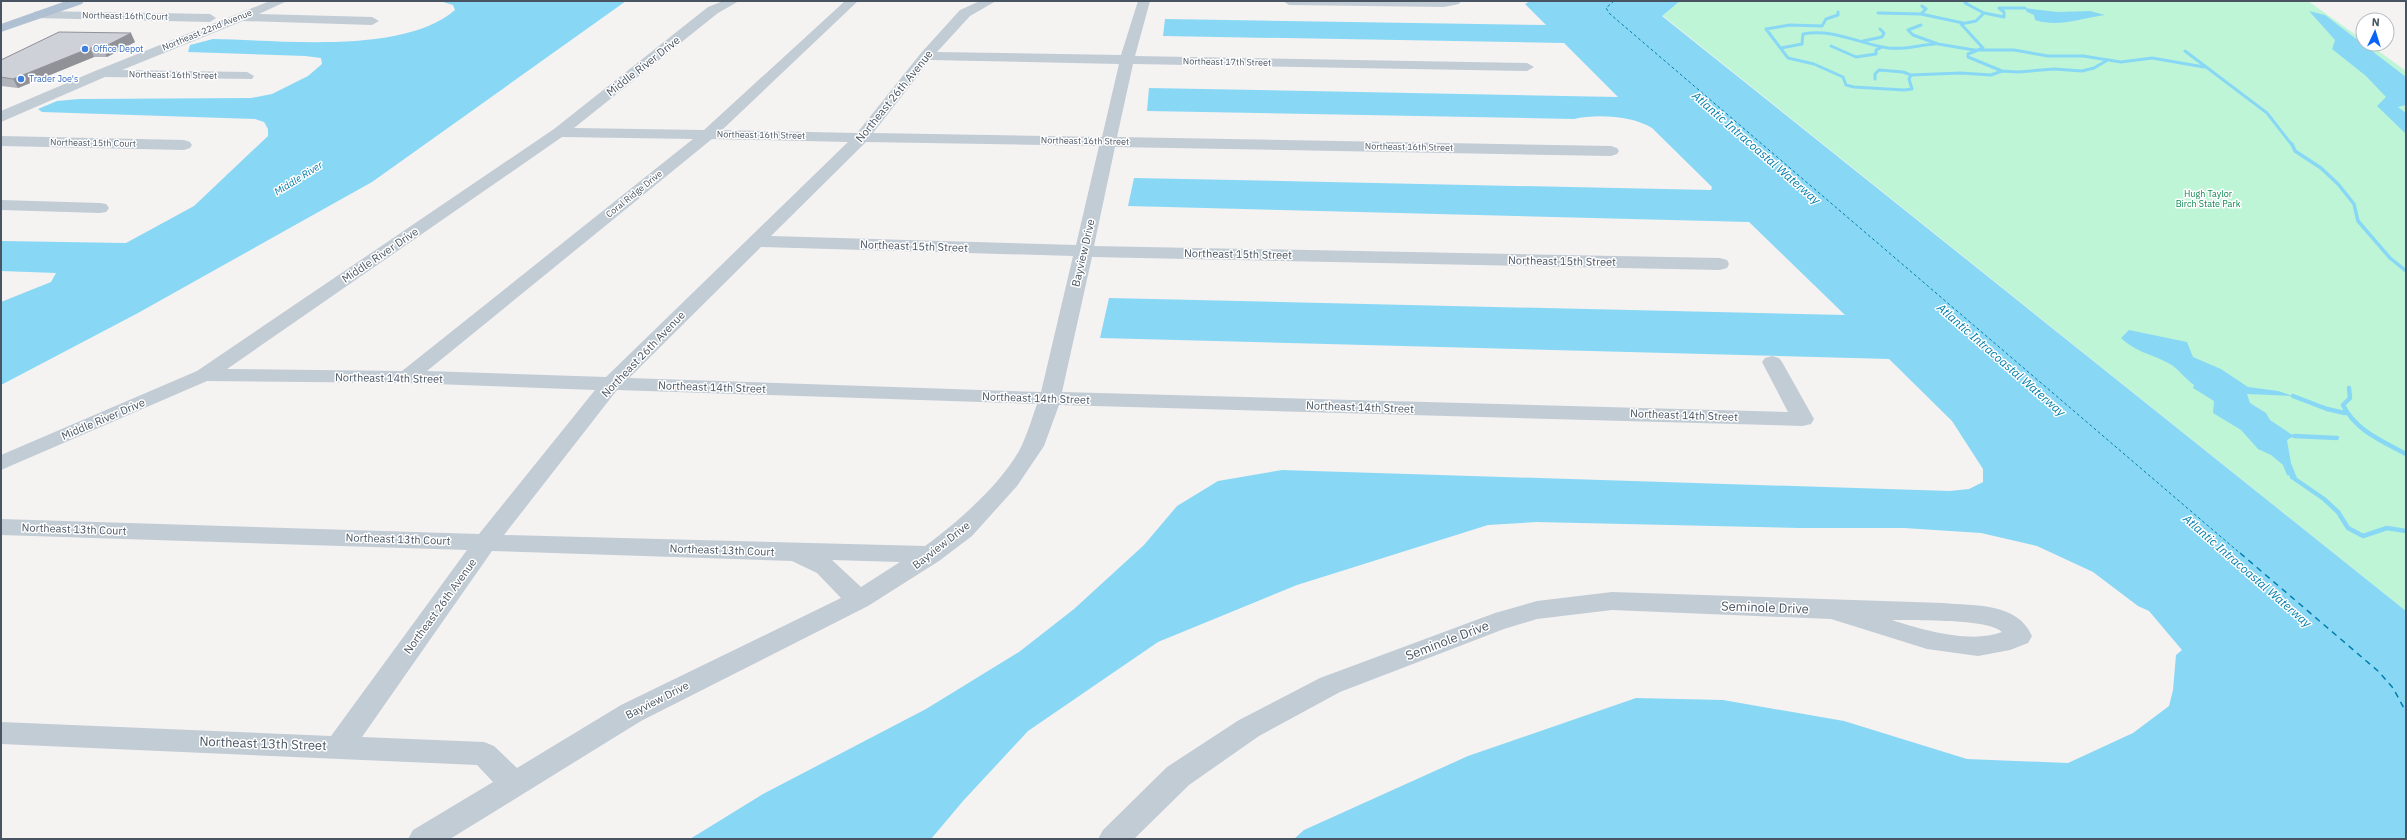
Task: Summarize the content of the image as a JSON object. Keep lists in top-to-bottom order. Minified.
{"streets":{"street":["Northeast 16th Court","Northeast 22nd Avenue","Northeast 17th Street","Middle River Drive","Northeast 16th Street","Northeast 26th Avenue","Northeast 15th Court","Coral Ridge Drive","Northeast 15th Street","Bayview Drive","Northeast 14th Street","Northeast 13th Court","Seminole Drive","Northeast 13th Street"]},"crossings":[["Northeast 22nd Avenue","Northeast 16th Street"],["Northeast 17th Street","Northeast 26th Avenue"],["Northeast 17th Street","Bayview Drive"],["Middle River Drive","Northeast 16th Street"],["Middle River Drive","Northeast 14th Street"],["Northeast 16th Street","Northeast 26th Avenue"],["Northeast 16th Street","Coral Ridge Drive"],["Northeast 16th Street","Bayview Drive"],["Northeast 26th Avenue","Northeast 15th Street"],["Northeast 26th Avenue","Northeast 14th Street"],["Northeast 26th Avenue","Northeast 13th Court"],["Northeast 26th Avenue","Northeast 13th Street"],["Coral Ridge Drive","Northeast 14th Street"],["Northeast 15th Street","Bayview Drive"],["Bayview Drive","Northeast 14th Street"],["Bayview Drive","Northeast 13th Court"],["Bayview Drive","Northeast 13th Street"]],"water":["Atlantic Intracoastal Waterway","Middle River"],"parks":["Hugh Taylor Birch State Park"],"places":["Office Depot","Trader Joe's"],"north":"top"}
